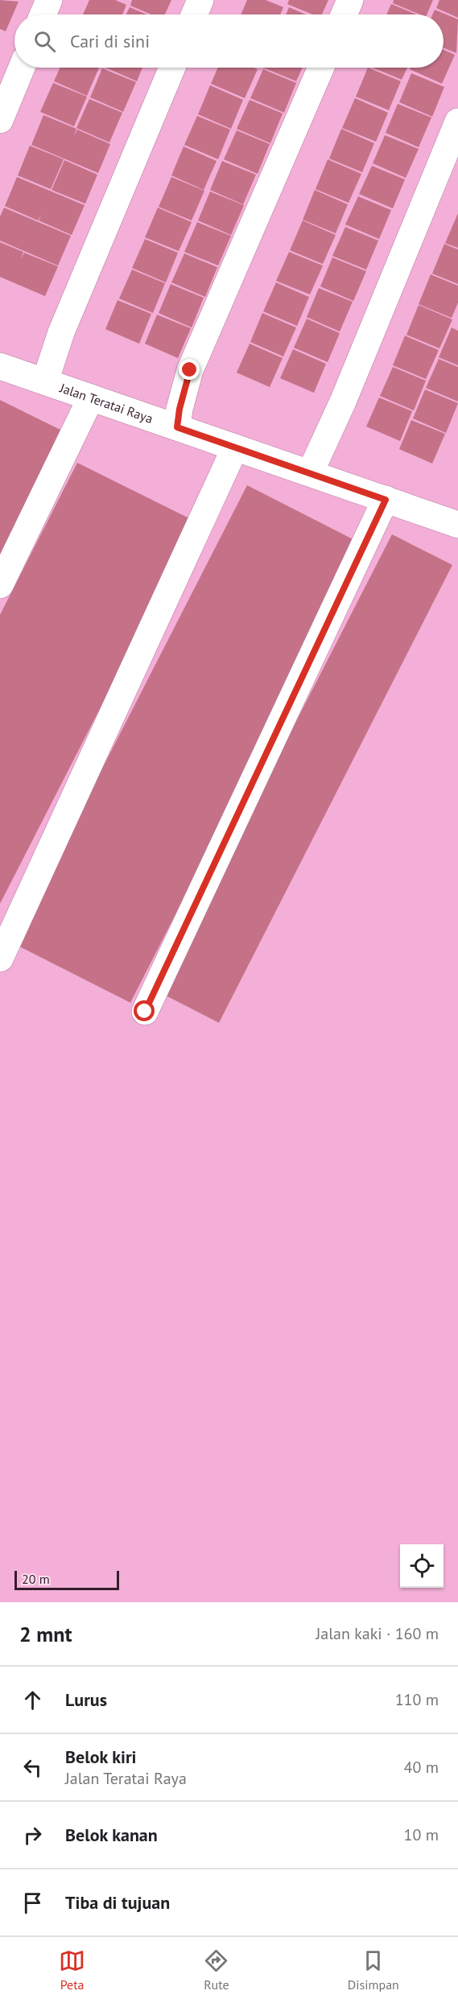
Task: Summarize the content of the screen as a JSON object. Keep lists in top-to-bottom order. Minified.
{"streets":{"street":["Jalan Teratai Raya"]},"scale_bar":"20 m","page":{"search":"Cari di sini","scale":"20 m","heading":["2 mnt","Jalan kaki · 160 m"],"list":[["Lurus","110 m"],["Belok kiri","Jalan Teratai Raya","40 m"],["Belok kanan","10 m"],"Tiba di tujuan"],"nav":["Peta","Rute","Disimpan"]}}
